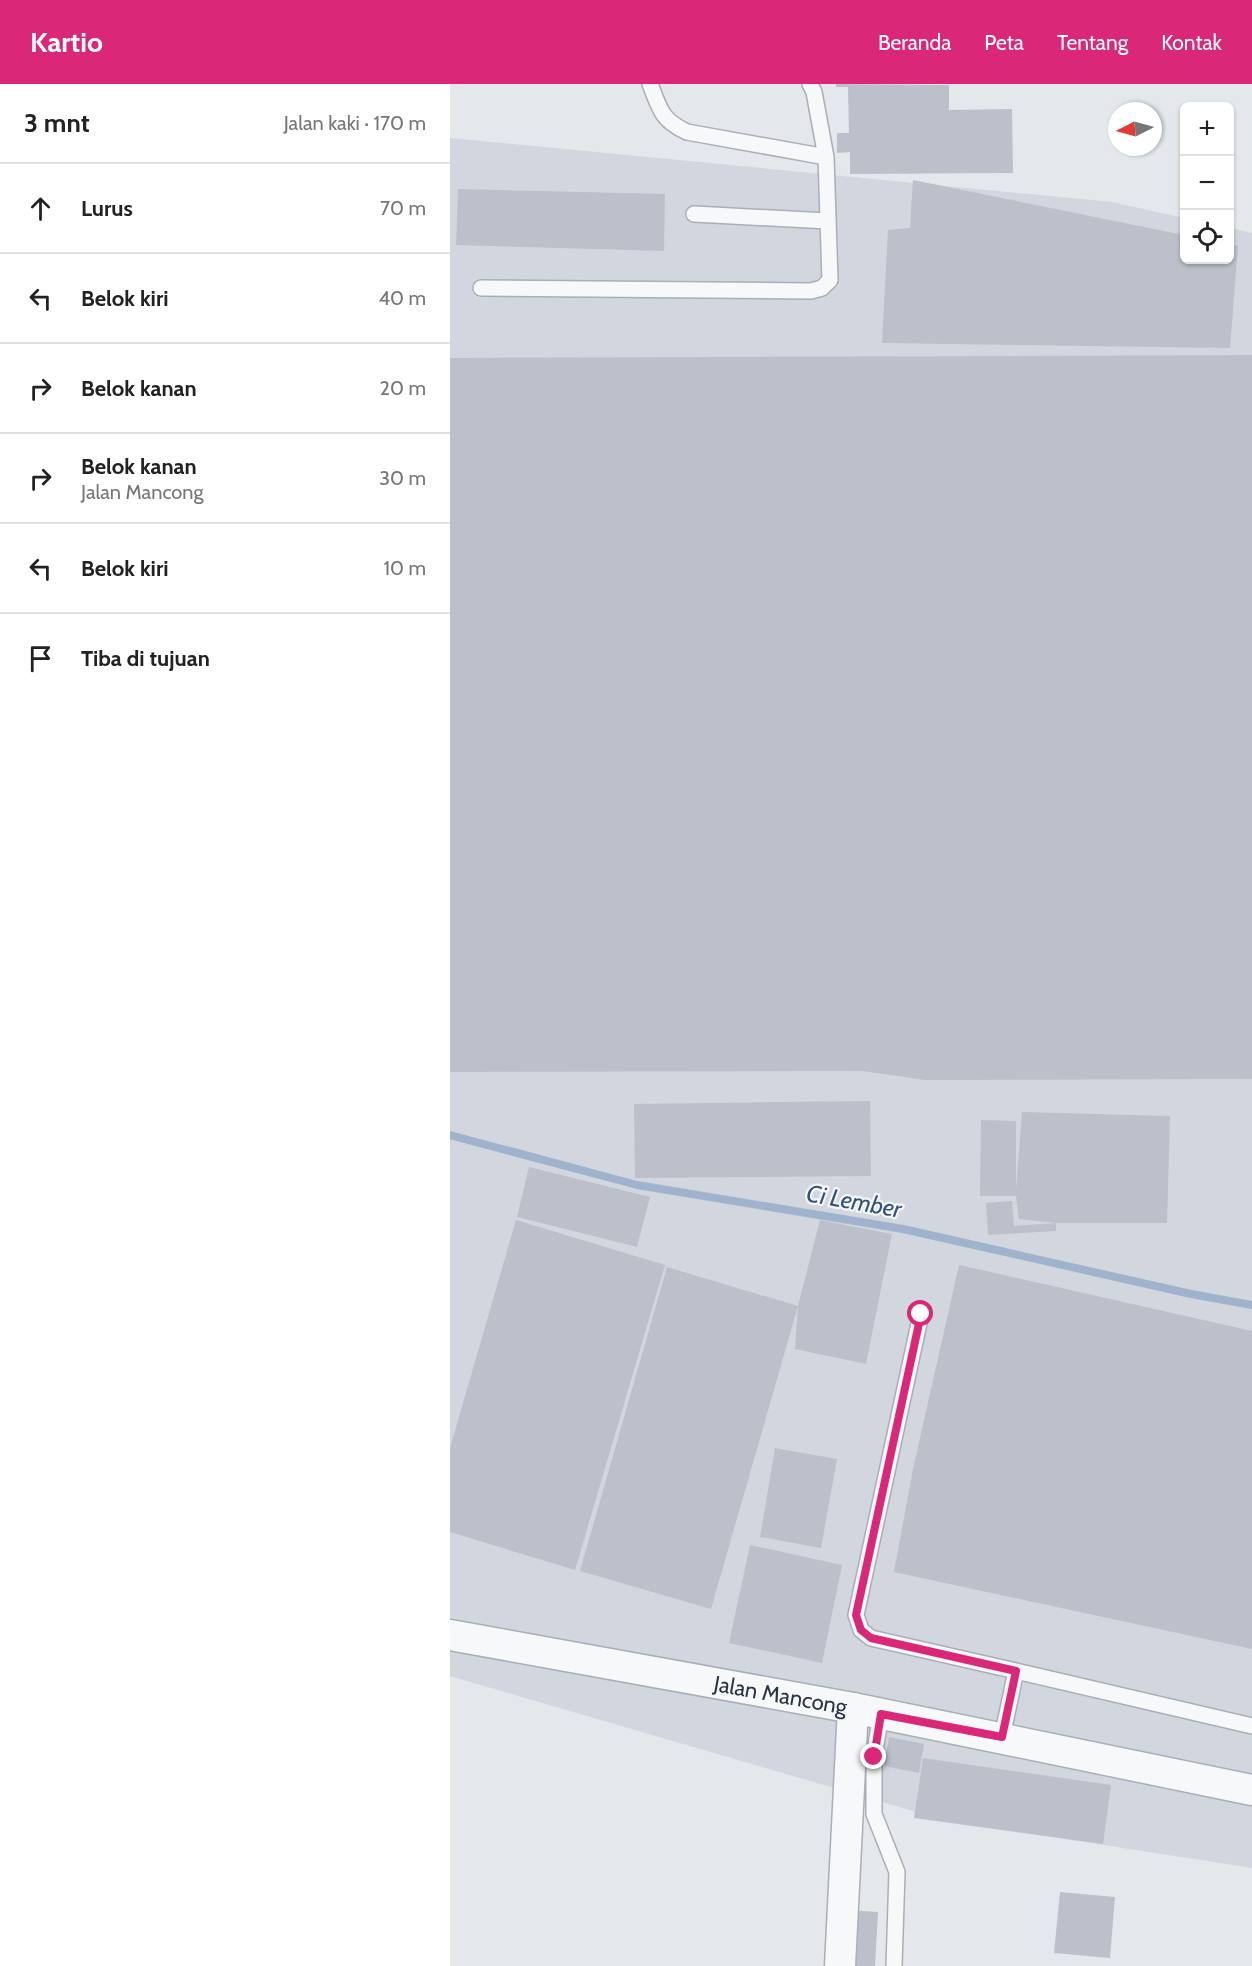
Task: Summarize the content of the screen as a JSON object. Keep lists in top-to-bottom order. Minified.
{"streets":{"street":["Jalan Mancong"]},"water":["Ci Lember"],"north":"left","page":{"header":"Kartio","nav":["Beranda","Peta","Tentang","Kontak"],"heading":["3 mnt","Jalan kaki · 170 m"],"map_buttons":["+","−"],"list":[["Lurus","70 m"],["Belok kiri","40 m"],["Belok kanan","20 m"],["Belok kanan","Jalan Mancong","30 m"],["Belok kiri","10 m"],"Tiba di tujuan"]}}
